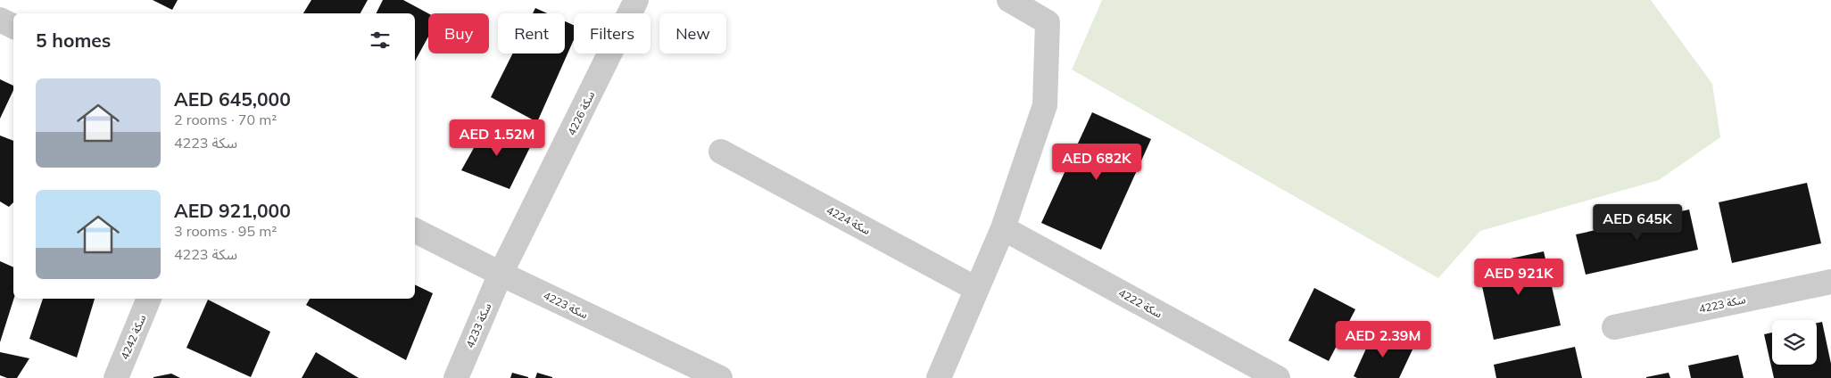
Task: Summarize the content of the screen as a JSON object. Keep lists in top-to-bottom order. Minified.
{"streets":{"street":["سكة 4226","سكة 4224","سكة 4222","سكة 4223","سكة 4233","سكة 4242"]},"crossings":[["سكة 4226","سكة 4223"],["سكة 4226","سكة 4233"],["سكة 4223","سكة 4233"]],"page":{"chip":["Buy","Rent","Filters","New"],"heading":"5 homes","list":[{"name":"AED 645,000","note":"2 rooms · 70 m² · سكة 4223"},{"name":"AED 921,000","note":"3 rooms · 95 m² · سكة 4223"}],"price":["AED 1.52M","AED 682K","AED 645K","AED 921K","AED 2.39M"]}}
